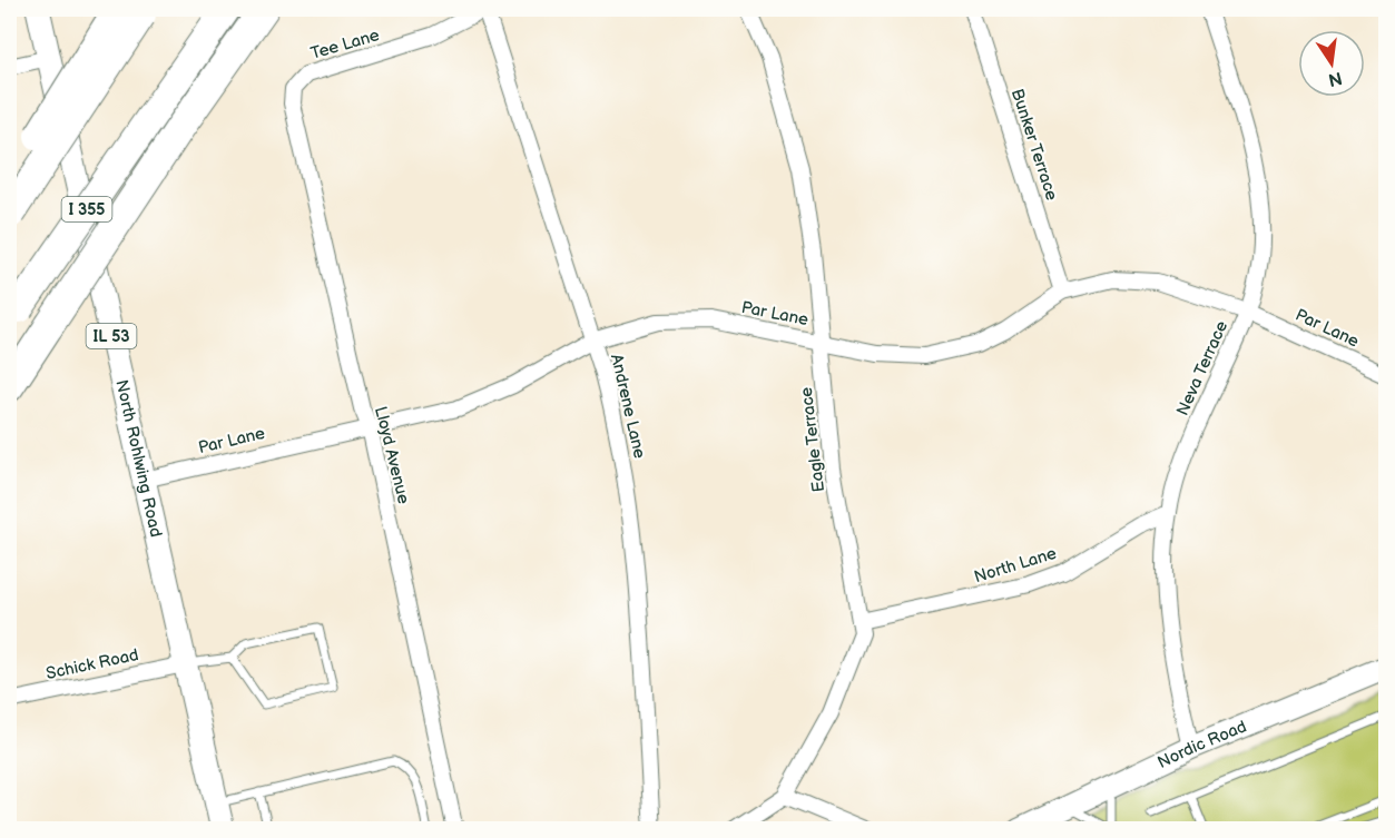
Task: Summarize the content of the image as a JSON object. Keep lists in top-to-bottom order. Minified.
{"streets":{"highway":["I 355"],"main road":["IL 53","North Rohlwing Road"],"street":["Tee Lane","Bunker Terrace","Par Lane","Neva Terrace","Andrene Lane","Eagle Terrace","Lloyd Avenue","North Lane","Schick Road","Nordic Road"]},"crossings":[["Tee Lane","Andrene Lane"],["Tee Lane","Lloyd Avenue"],["Bunker Terrace","Par Lane"],["Par Lane","Neva Terrace"],["Par Lane","Andrene Lane"],["Par Lane","Eagle Terrace"],["Par Lane","Lloyd Avenue"],["Par Lane","North Rohlwing Road"],["Neva Terrace","North Lane"],["Neva Terrace","Nordic Road"],["Eagle Terrace","North Lane"],["North Rohlwing Road","Schick Road"]],"north":"bottom"}
